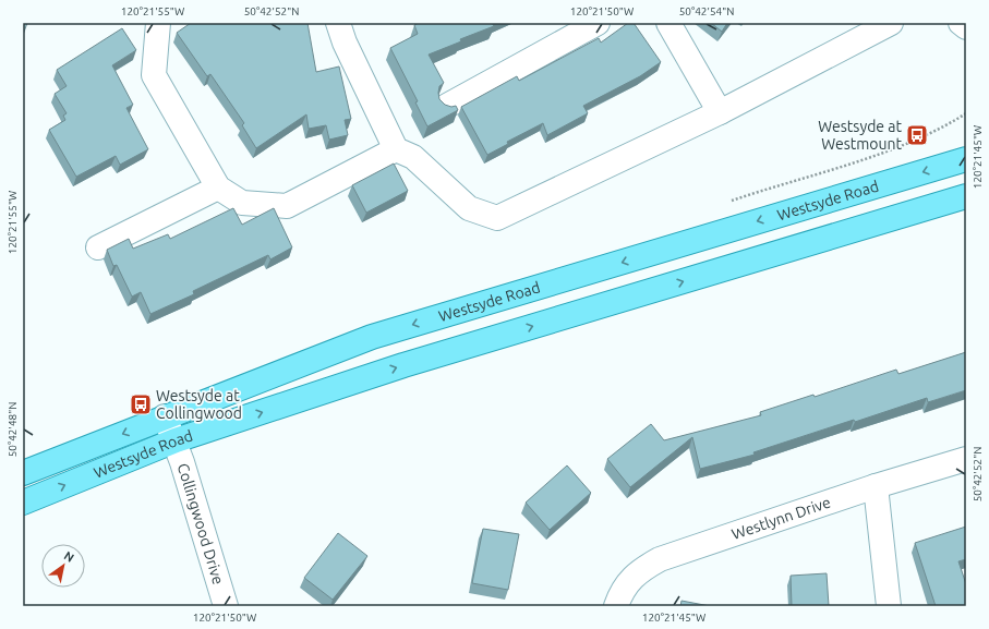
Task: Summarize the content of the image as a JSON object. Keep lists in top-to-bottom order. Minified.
{"streets":{"main road":["Westsyde Road"],"street":["Westlynn Drive","Collingwood Drive"]},"crossings":[["Westsyde Road","Collingwood Drive"]],"places":{"bus stop":["Westsyde at Westmount","Westsyde at Collingwood"]},"north":"top right","coordinates":["120°21'55\"W","50°42'52\"N","120°21'50\"W","50°42'54\"N","120°21'45\"W","50°42'48\"N"]}
